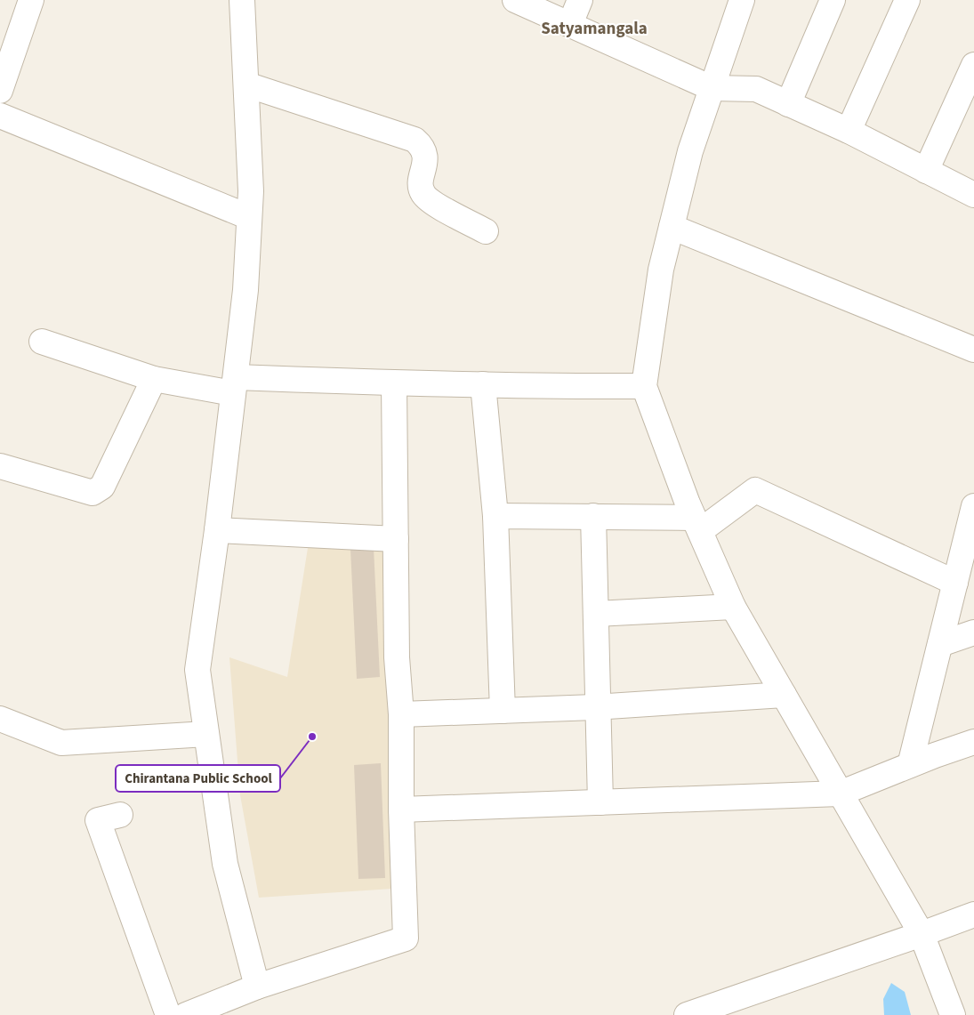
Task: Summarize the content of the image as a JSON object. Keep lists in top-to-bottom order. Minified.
{"districts":["Satyamangala"],"places":["Chirantana Public School"]}
